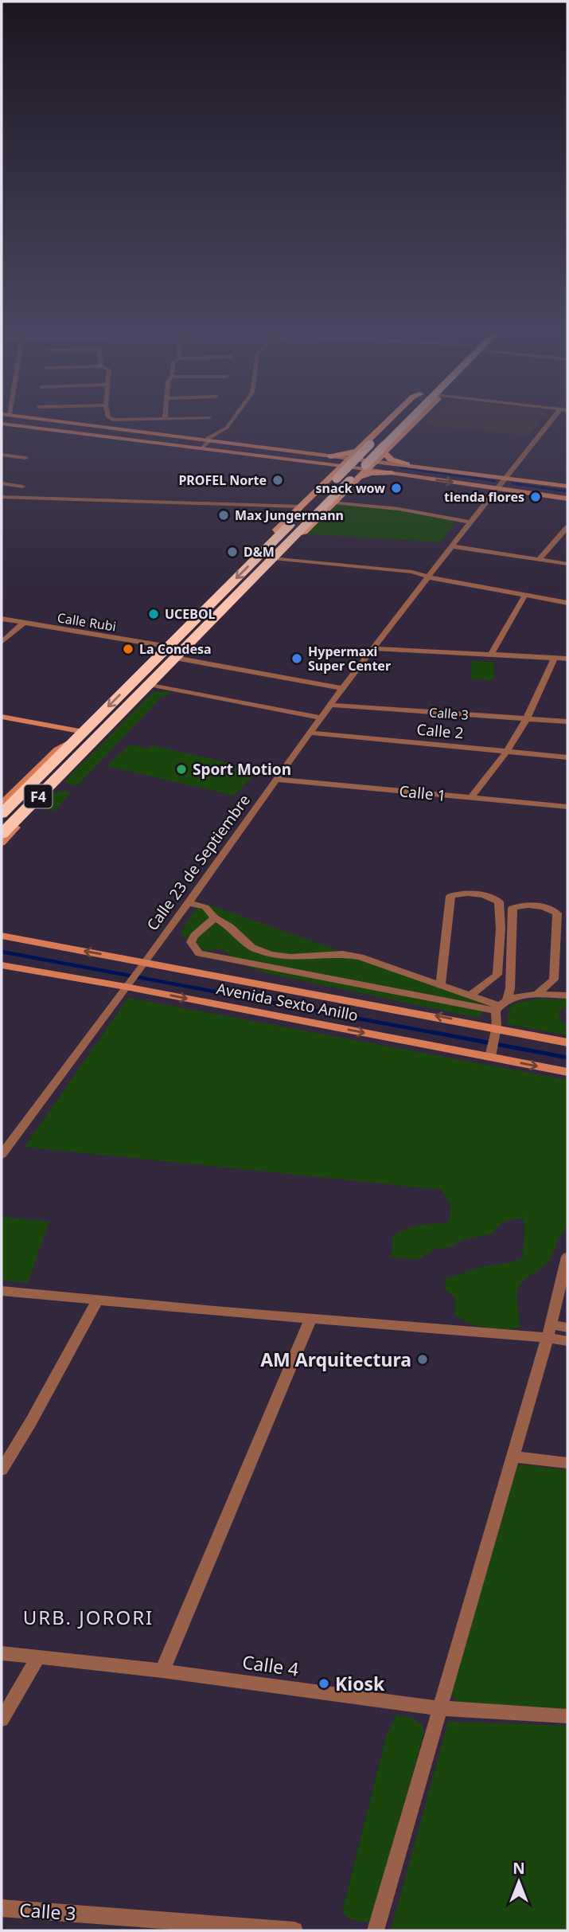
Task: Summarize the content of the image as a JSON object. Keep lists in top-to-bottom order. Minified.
{"streets":{"highway":["F4"],"main road":["Avenida Sexto Anillo"],"street":["Calle Rubi","Calle 3","Calle 2","Calle 1","Calle 23 de Septiembre","Calle 4"]},"crossings":[["Calle Rubi","F4"],["Calle Rubi","Calle 23 de Septiembre"],["Calle 3","Calle 23 de Septiembre"],["Calle 2","Calle 23 de Septiembre"],["Calle 1","Calle 23 de Septiembre"],["Calle 23 de Septiembre","Avenida Sexto Anillo"]],"districts":["URB. JORORI"],"places":["PROFEL Norte","snack wow","tienda flores","Max Jungermann","D&M","UCEBOL","La Condesa","Hypermaxi Super Center","Sport Motion","AM Arquitectura","Kiosk"],"north":"top"}
